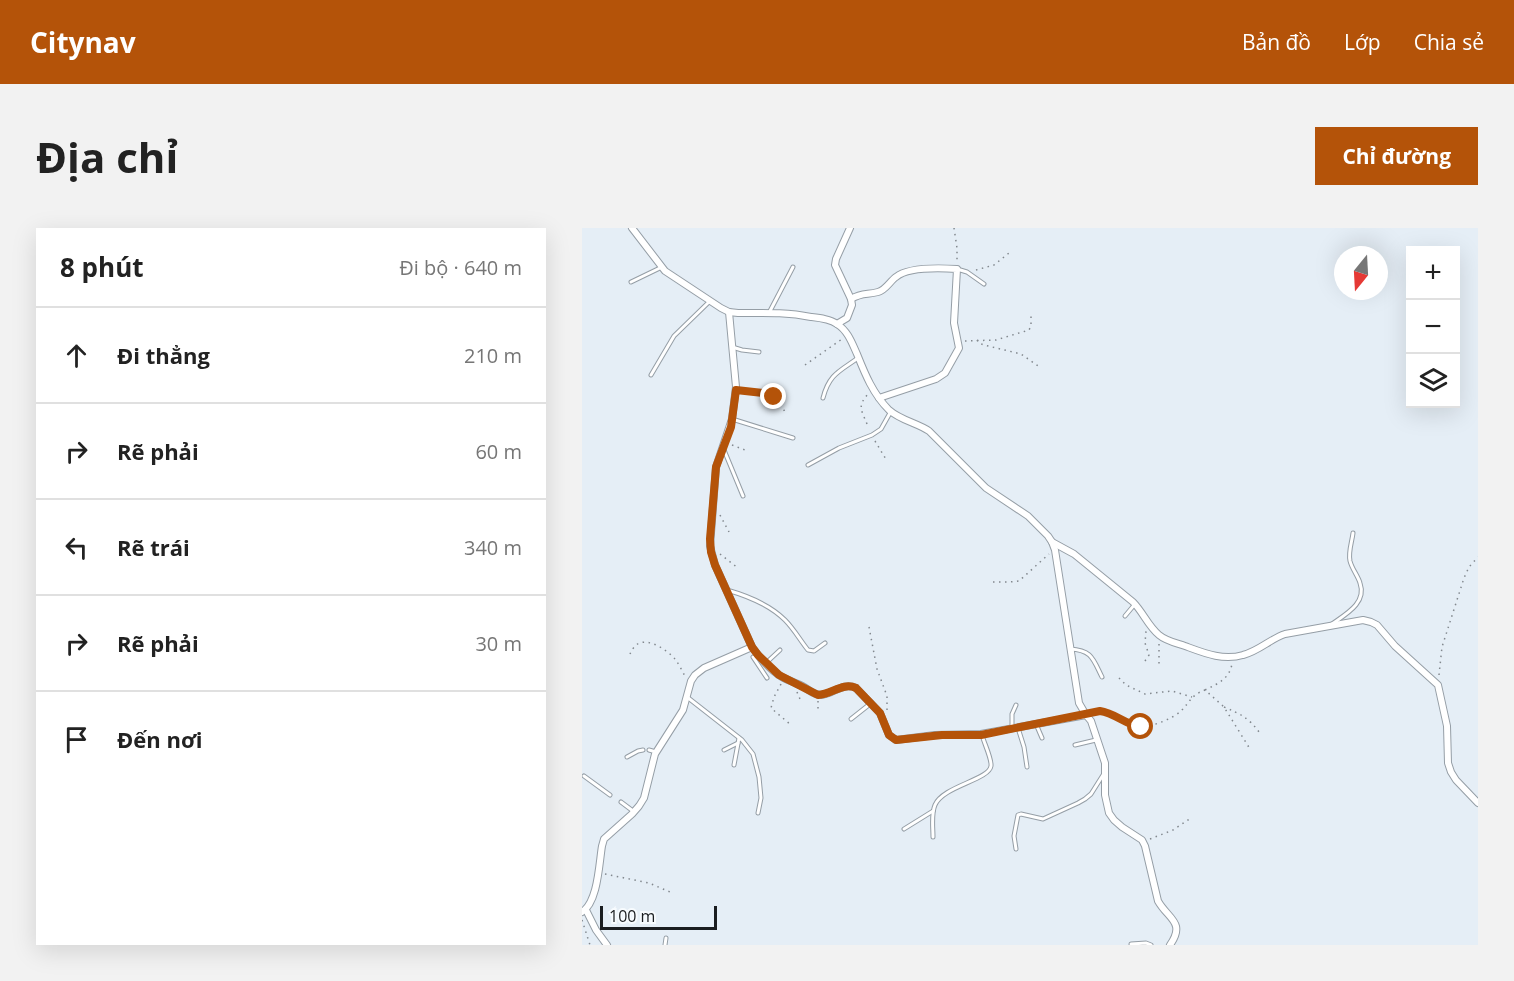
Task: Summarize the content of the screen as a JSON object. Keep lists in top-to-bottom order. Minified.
{"scale_bar":"100 m","north":"bottom","page":{"header":"Citynav","nav":["Bản đồ","Lớp","Chia sẻ"],"buttons":"Chỉ đường","title":"Địa chỉ","heading":["8 phút","Đi bộ · 640 m"],"map_buttons":["+","−"],"list":[["Đi thẳng","210 m"],["Rẽ phải","60 m"],["Rẽ trái","340 m"],["Rẽ phải","30 m"],"Đến nơi"],"scale":"100 m"}}
